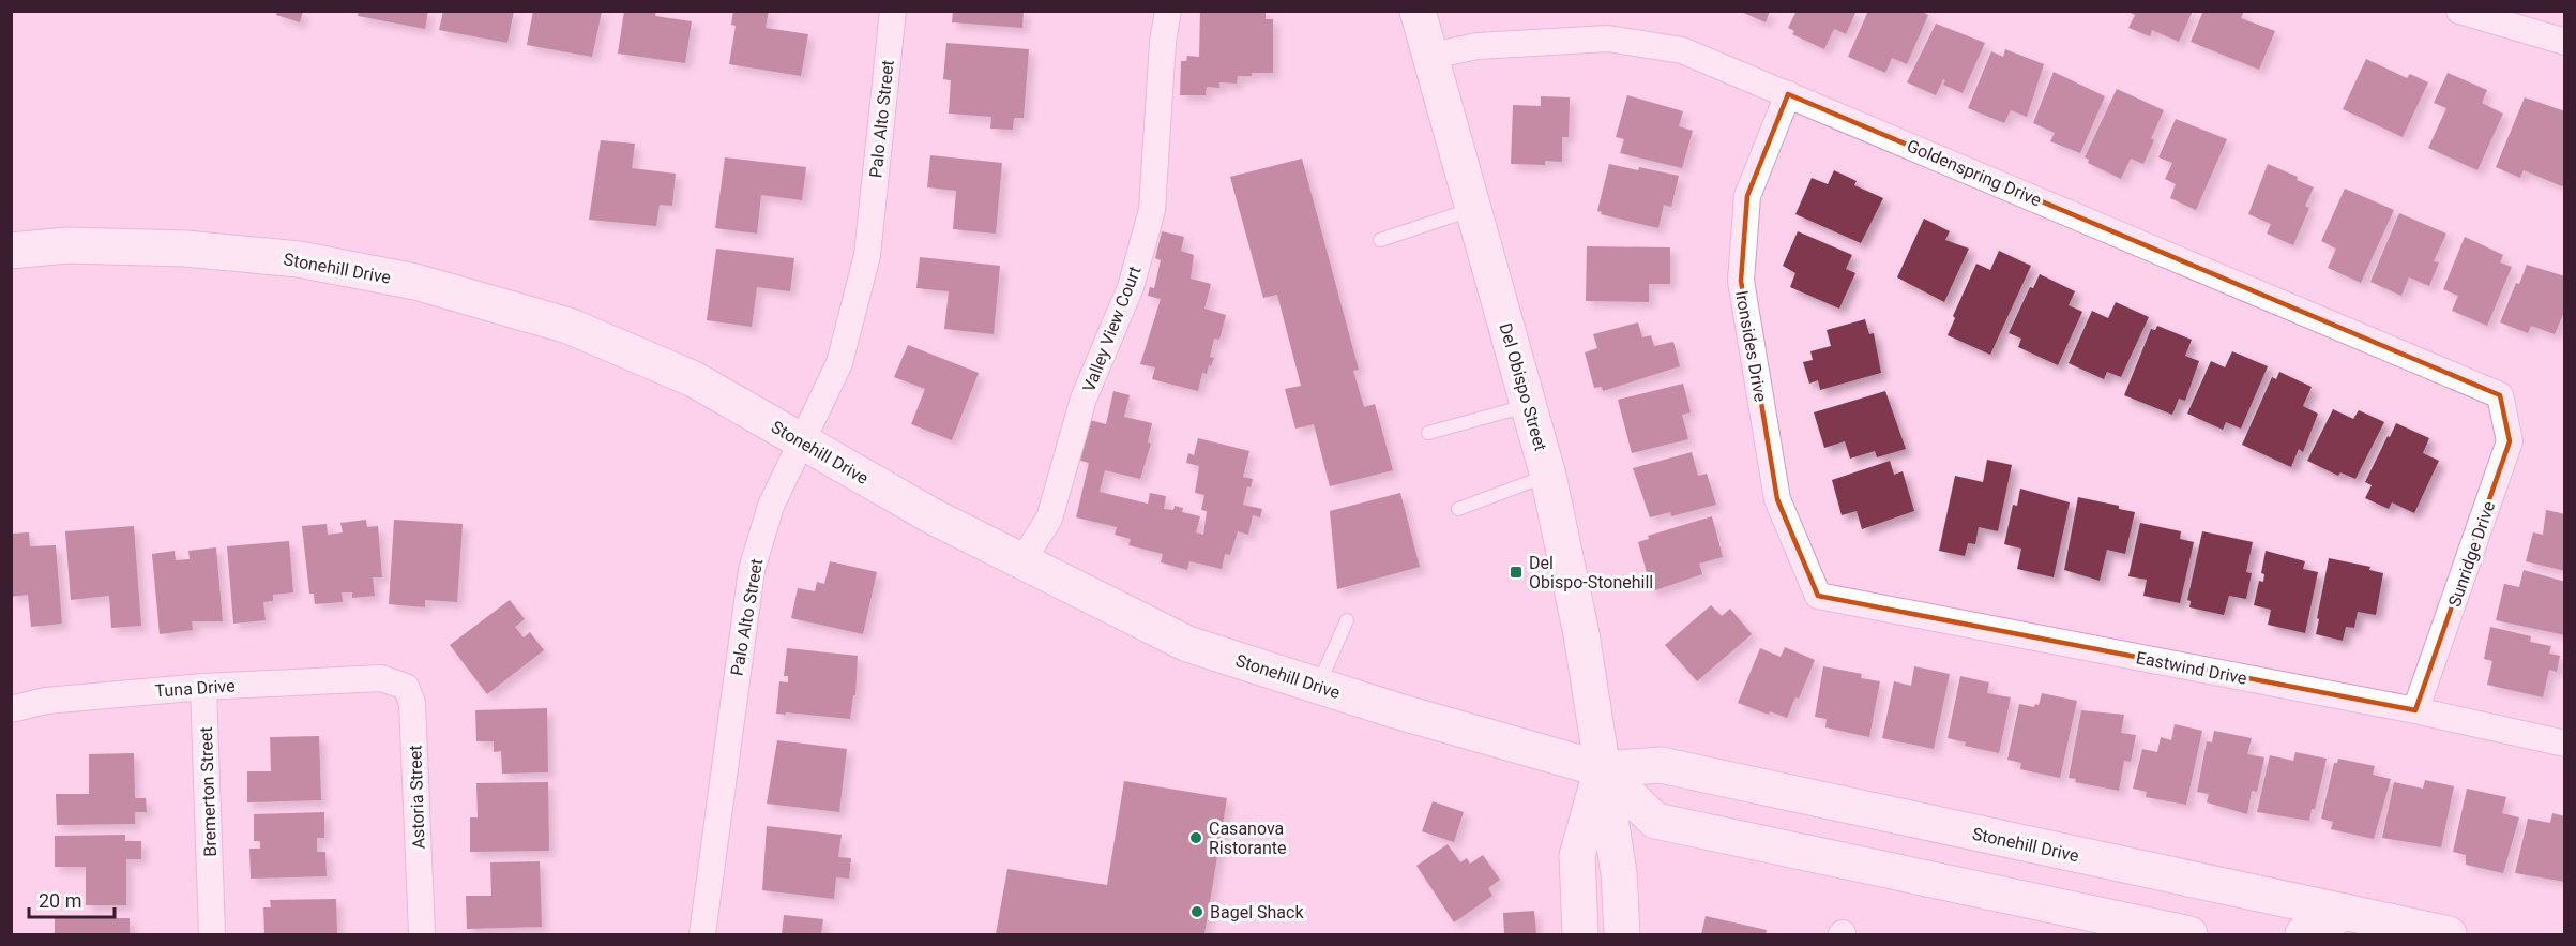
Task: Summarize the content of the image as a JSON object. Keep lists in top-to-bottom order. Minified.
{"streets":{"main road":["Stonehill Drive","Del Obispo Street"],"street":["Palo Alto Street","Goldenspring Drive","Valley View Court","Ironsides Drive","Sunridge Drive","Eastwind Drive","Tuna Drive","Bremerton Street","Astoria Street"]},"crossings":[["Palo Alto Street","Stonehill Drive"],["Goldenspring Drive","Ironsides Drive"],["Goldenspring Drive","Del Obispo Street"],["Goldenspring Drive","Sunridge Drive"],["Stonehill Drive","Valley View Court"],["Stonehill Drive","Del Obispo Street"],["Ironsides Drive","Eastwind Drive"],["Sunridge Drive","Eastwind Drive"],["Tuna Drive","Bremerton Street"],["Tuna Drive","Astoria Street"]],"places":{"transit":["Del Obispo-Stonehill"],"other":["Casanova Ristorante","Bagel Shack"]},"scale_bar":"20 m"}
